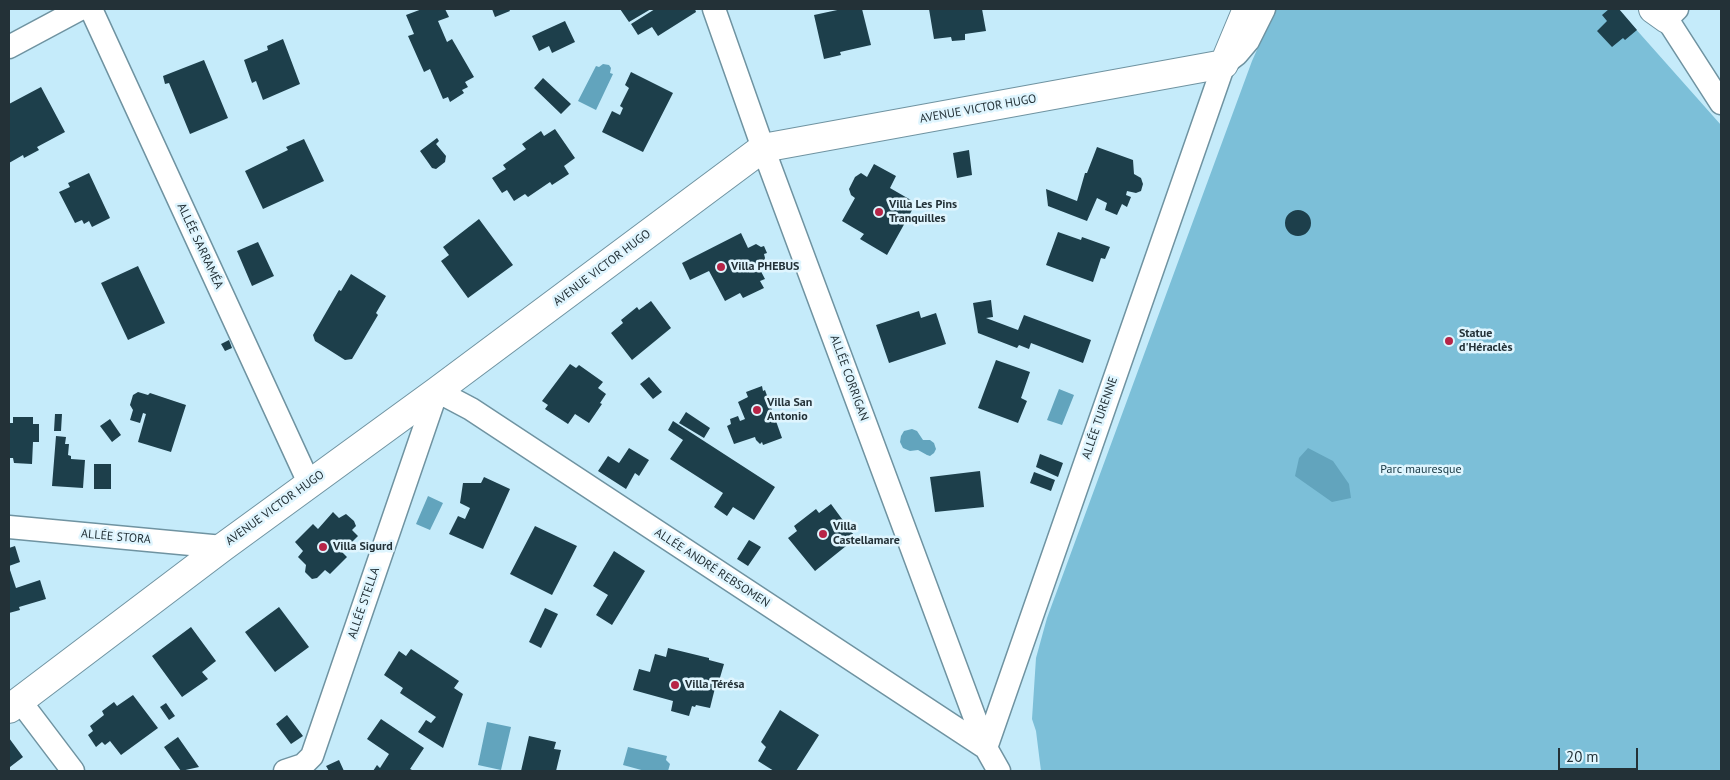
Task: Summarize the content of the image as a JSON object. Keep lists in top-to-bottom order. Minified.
{"streets":{"street":["AVENUE VICTOR HUGO","ALLÉE SARRAMÉA","ALLÉE CORRIGAN","ALLÉE TURENNE","ALLÉE STORA","ALLÉE ANDRÉ REBSOMEN","ALLÉE STELLA"]},"crossings":[["AVENUE VICTOR HUGO","ALLÉE SARRAMÉA"],["AVENUE VICTOR HUGO","ALLÉE CORRIGAN"],["AVENUE VICTOR HUGO","ALLÉE TURENNE"],["AVENUE VICTOR HUGO","ALLÉE STORA"],["AVENUE VICTOR HUGO","ALLÉE ANDRÉ REBSOMEN"],["AVENUE VICTOR HUGO","ALLÉE STELLA"],["ALLÉE CORRIGAN","ALLÉE TURENNE"],["ALLÉE CORRIGAN","ALLÉE ANDRÉ REBSOMEN"],["ALLÉE TURENNE","ALLÉE ANDRÉ REBSOMEN"],["ALLÉE ANDRÉ REBSOMEN","ALLÉE STELLA"]],"parks":["Parc mauresque"],"places":["Villa Les Pins Tranquilles","Villa PHEBUS","Statue d'Héraclès","Villa San Antonio","Villa Castellamare","Villa Sigurd","Villa Térésa"],"scale_bar":"20 m"}
